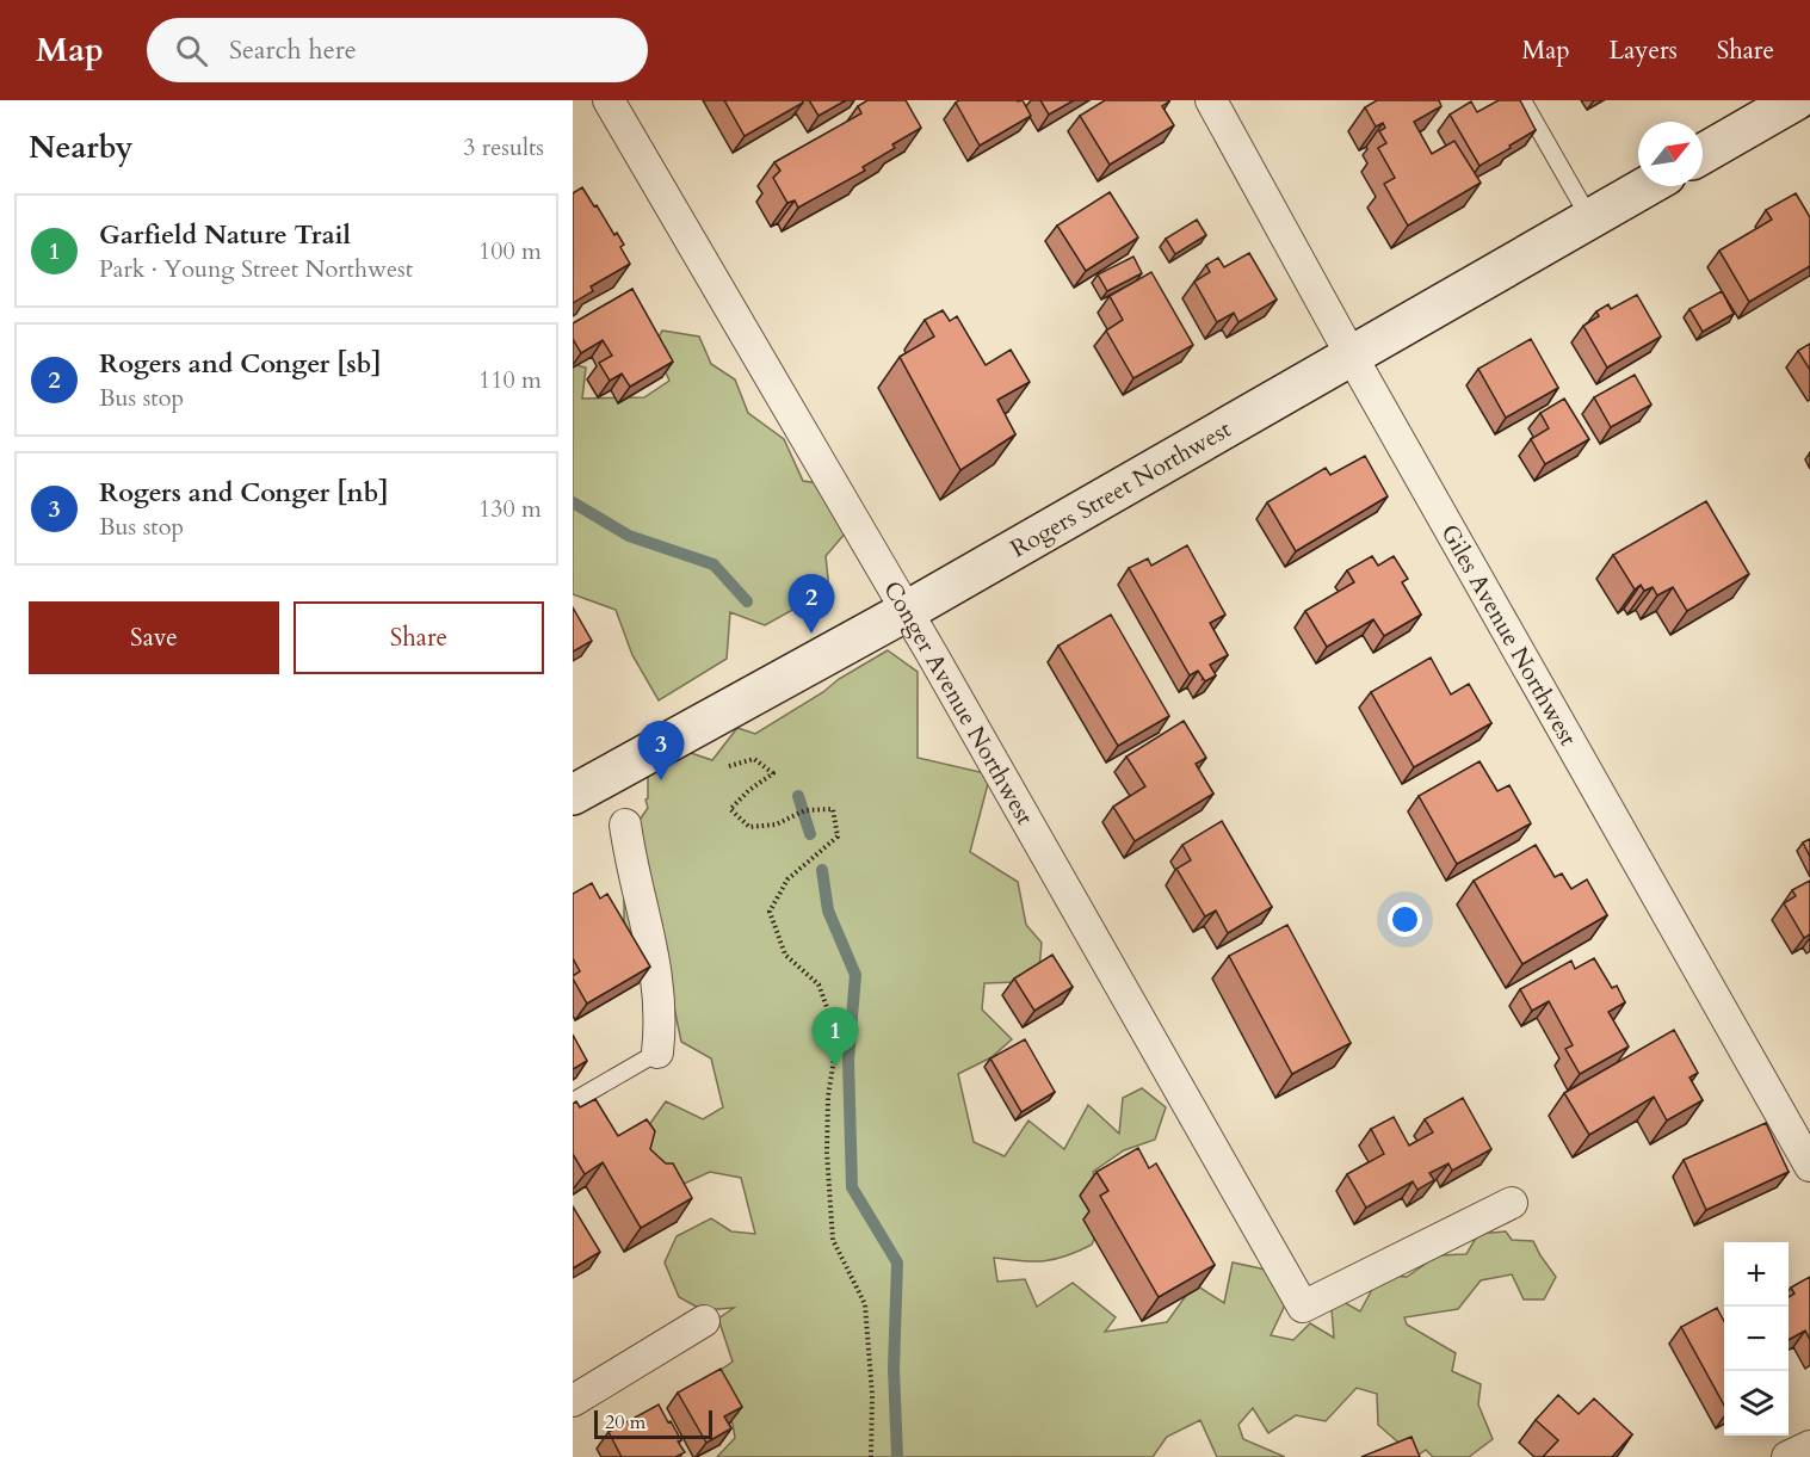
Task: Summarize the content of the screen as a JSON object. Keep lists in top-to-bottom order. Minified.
{"streets":{"street":["Rogers Street Northwest","Giles Avenue Northwest","Conger Avenue Northwest"]},"crossings":[["Rogers Street Northwest","Giles Avenue Northwest"],["Rogers Street Northwest","Conger Avenue Northwest"]],"scale_bar":"20 m","north":"top right","page":{"header":"Map","search":"Search here","nav":["Map","Layers","Share"],"heading":["Nearby","3 results"],"list":[{"mark":"1","name":"Garfield Nature Trail","note":"Park · Young Street Northwest","value":"100 m"},{"mark":"2","name":"Rogers and Conger [sb]","note":"Bus stop","value":"110 m"},{"mark":"3","name":"Rogers and Conger [nb]","note":"Bus stop","value":"130 m"}],"pins":["2","3","1"],"buttons":["Save","Share"],"map_buttons":["+","−"],"scale":"20 m"}}
